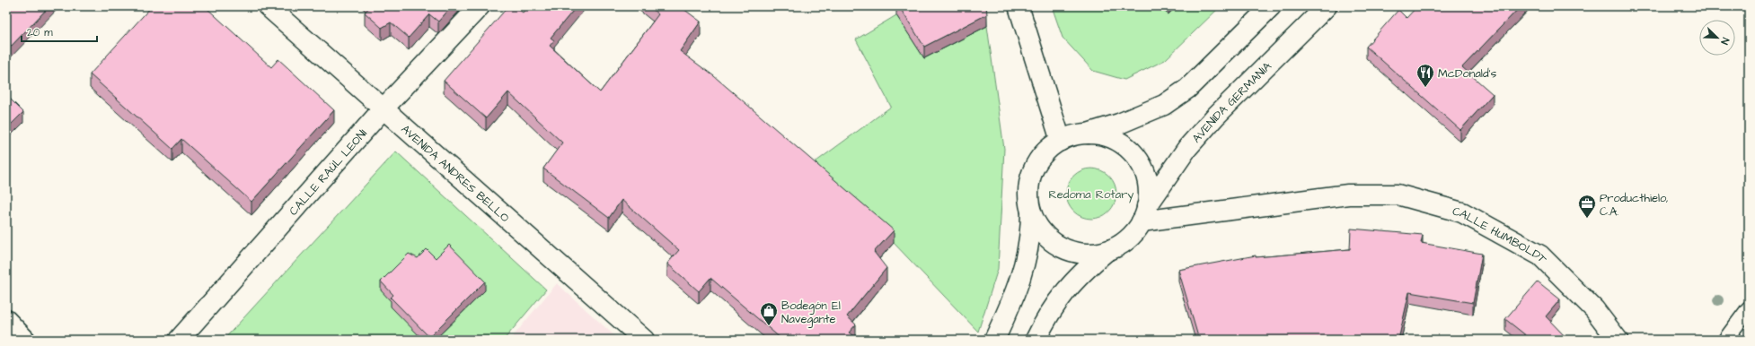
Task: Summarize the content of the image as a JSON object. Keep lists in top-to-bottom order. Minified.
{"streets":{"street":["AVENIDA GERMANIA","CALLE RAÚL LEONI","AVENIDA ANDRES BELLO","CALLE HUMBOLDT"]},"crossings":[["AVENIDA GERMANIA","CALLE HUMBOLDT"],["CALLE RAÚL LEONI","AVENIDA ANDRES BELLO"]],"parks":["Redoma Rotary"],"places":{"restaurant":["McDonald's"],"office":["Producthielo, C.A."],"shop":["Bodegón El Navegante"]},"scale_bar":"20 m","north":"bottom right"}
